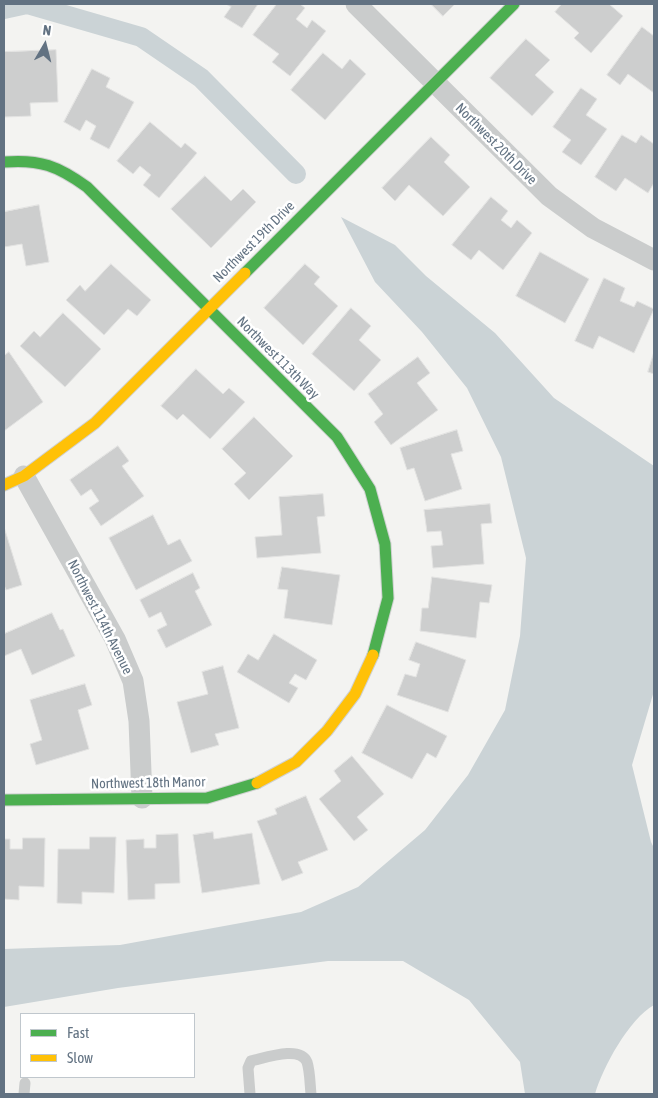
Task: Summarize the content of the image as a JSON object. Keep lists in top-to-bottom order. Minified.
{"streets":{"street":["Northwest 20th Drive","Northwest 19th Drive","Northwest 113th Way","Northwest 114th Avenue","Northwest 18th Manor"]},"crossings":[["Northwest 20th Drive","Northwest 19th Drive"],["Northwest 19th Drive","Northwest 113th Way"],["Northwest 19th Drive","Northwest 114th Avenue"],["Northwest 113th Way","Northwest 18th Manor"],["Northwest 114th Avenue","Northwest 18th Manor"]],"legend":["Fast","Slow"],"north":"top"}
